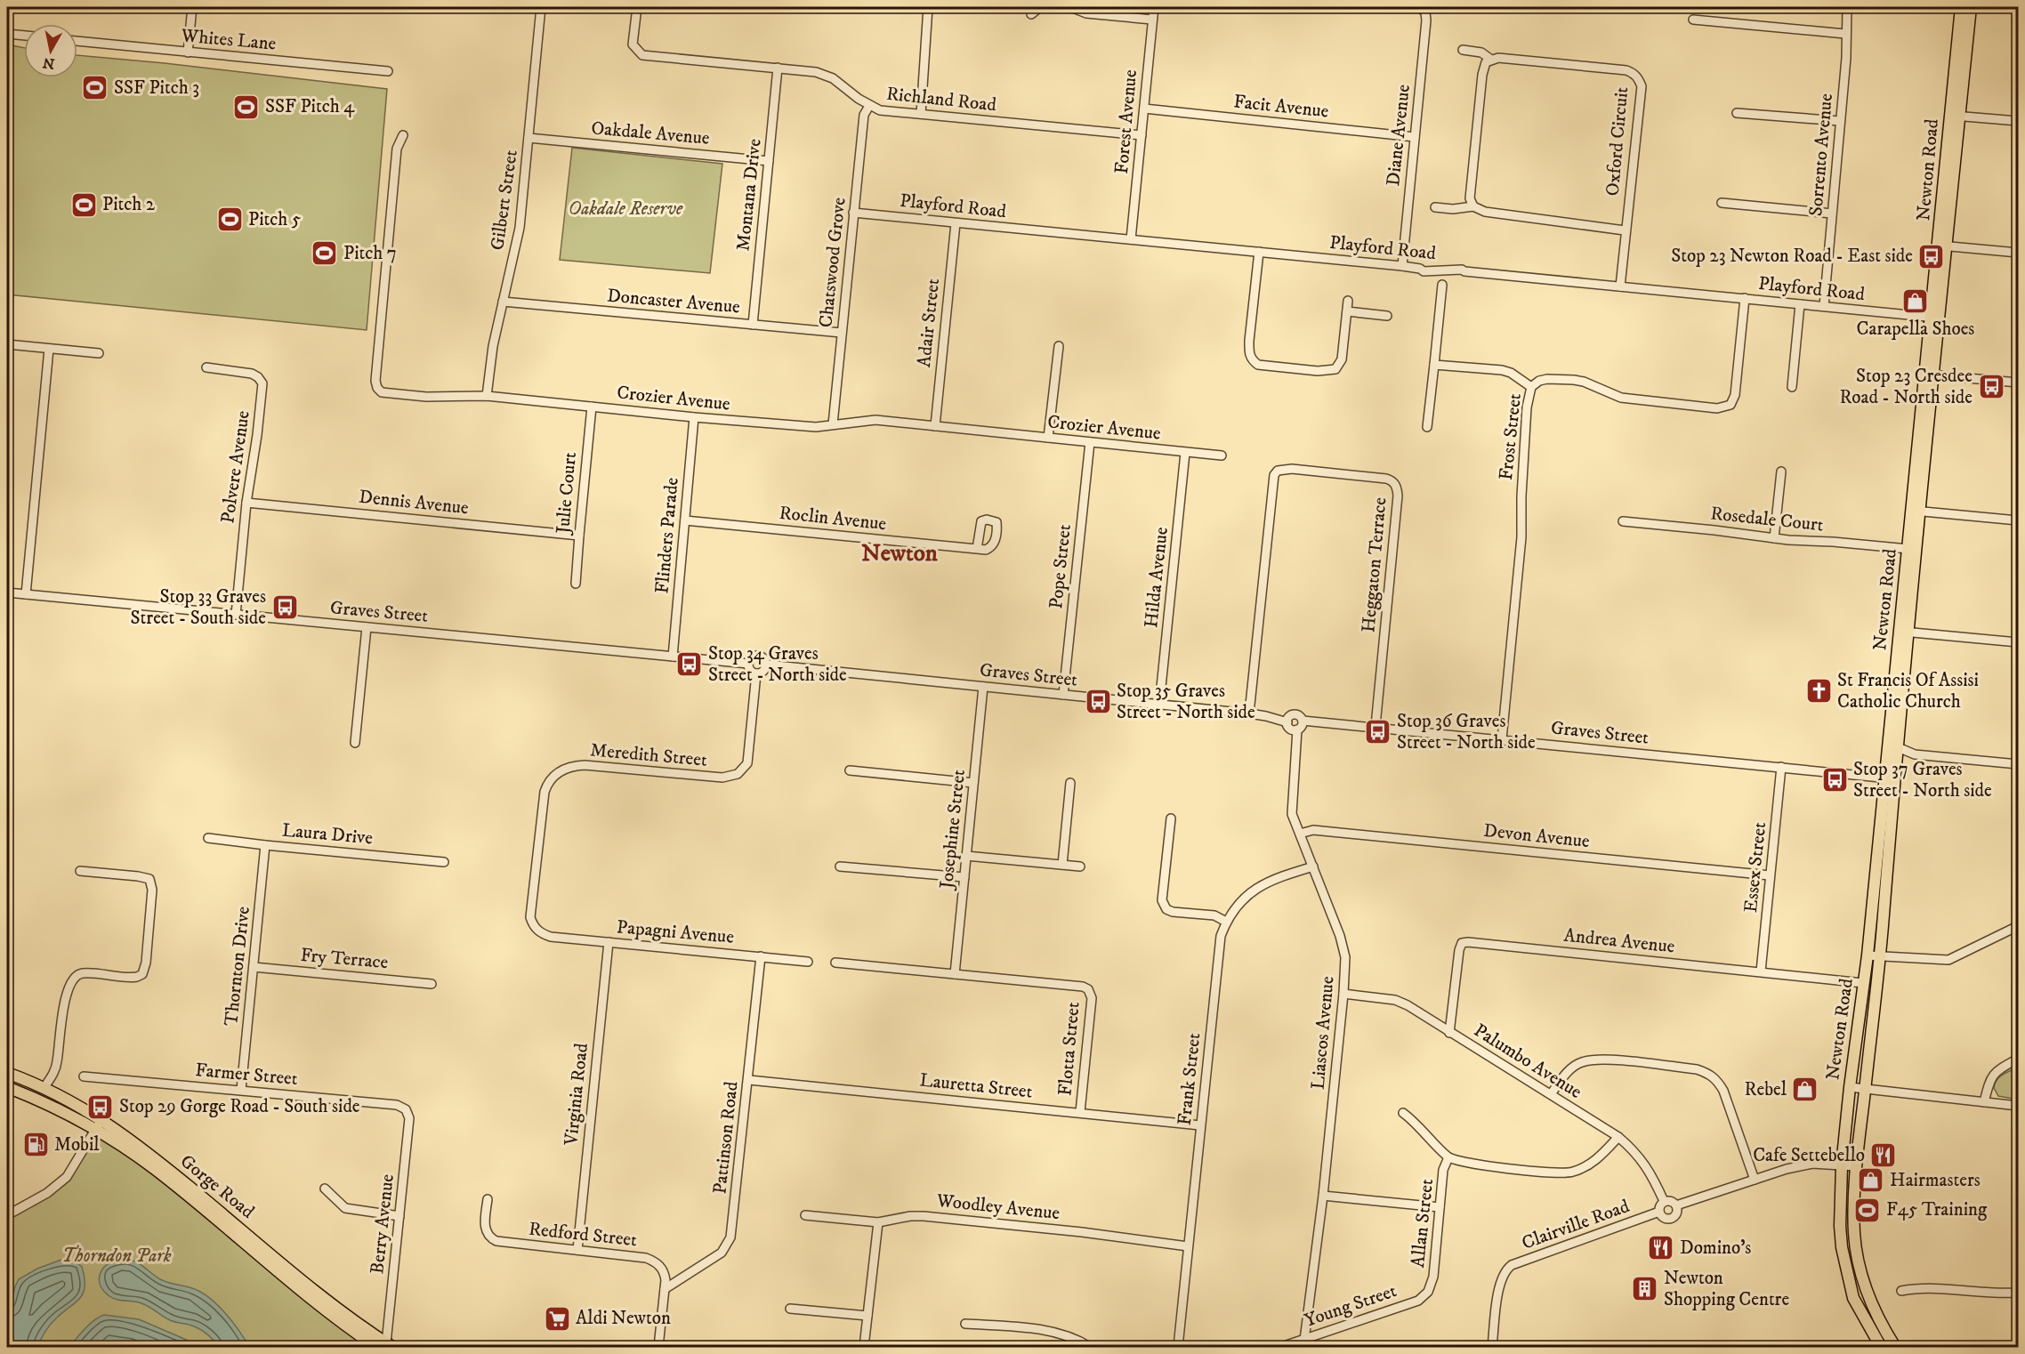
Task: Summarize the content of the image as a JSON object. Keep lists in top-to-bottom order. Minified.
{"streets":{"main road":["Newton Road","Gorge Road"],"street":["Whites Lane","Richland Road","Facit Avenue","Forest Avenue","Oakdale Avenue","Diane Avenue","Oxford Circuit","Sorrento Avenue","Montana Drive","Gilbert Street","Playford Road","Chatswood Grove","Doncaster Avenue","Adair Street","Crozier Avenue","Frost Street","Polvere Avenue","Julie Court","Dennis Avenue","Roclin Avenue","Rosedale Court","Flinders Parade","Heggaton Terrace","Pope Street","Hilda Avenue","Graves Street","Meredith Street","Josephine Street","Laura Drive","Devon Avenue","Essex Street","Papagni Avenue","Andrea Avenue","Fry Terrace","Thornton Drive","Liascos Avenue","Flotta Street","Palumbo Avenue","Farmer Street","Frank Street","Lauretta Street","Virginia Road","Pattinson Road","Woodley Avenue","Allan Street","Berry Avenue","Clairville Road","Redford Street","Young Street"]},"crossings":[["Richland Road","Forest Avenue"],["Richland Road","Montana Drive"],["Richland Road","Chatswood Grove"],["Facit Avenue","Forest Avenue"],["Facit Avenue","Diane Avenue"],["Forest Avenue","Playford Road"],["Oakdale Avenue","Montana Drive"],["Oakdale Avenue","Gilbert Street"],["Diane Avenue","Playford Road"],["Oxford Circuit","Playford Road"],["Sorrento Avenue","Playford Road"],["Newton Road","Playford Road"],["Newton Road","Rosedale Court"],["Newton Road","Graves Street"],["Newton Road","Andrea Avenue"],["Montana Drive","Doncaster Avenue"],["Gilbert Street","Doncaster Avenue"],["Gilbert Street","Crozier Avenue"],["Playford Road","Chatswood Grove"],["Playford Road","Adair Street"],["Playford Road","Frost Street"],["Chatswood Grove","Doncaster Avenue"],["Chatswood Grove","Crozier Avenue"],["Adair Street","Crozier Avenue"],["Crozier Avenue","Julie Court"],["Crozier Avenue","Flinders Parade"],["Crozier Avenue","Pope Street"],["Crozier Avenue","Hilda Avenue"],["Frost Street","Graves Street"],["Polvere Avenue","Dennis Avenue"],["Polvere Avenue","Graves Street"],["Julie Court","Dennis Avenue"],["Roclin Avenue","Flinders Parade"],["Flinders Parade","Graves Street"],["Heggaton Terrace","Graves Street"],["Pope Street","Graves Street"],["Hilda Avenue","Graves Street"],["Graves Street","Meredith Street"],["Graves Street","Josephine Street"],["Graves Street","Essex Street"],["Graves Street","Liascos Avenue"],["Meredith Street","Papagni Avenue"],["Josephine Street","Flotta Street"],["Laura Drive","Thornton Drive"],["Devon Avenue","Essex Street"],["Devon Avenue","Liascos Avenue"],["Essex Street","Andrea Avenue"],["Papagni Avenue","Virginia Road"],["Papagni Avenue","Pattinson Road"],["Andrea Avenue","Palumbo Avenue"],["Fry Terrace","Thornton Drive"],["Thornton Drive","Farmer Street"],["Liascos Avenue","Palumbo Avenue"],["Liascos Avenue","Frank Street"],["Liascos Avenue","Young Street"],["Flotta Street","Lauretta Street"],["Palumbo Avenue","Clairville Road"],["Farmer Street","Berry Avenue"],["Frank Street","Lauretta Street"],["Frank Street","Woodley Avenue"],["Lauretta Street","Pattinson Road"],["Virginia Road","Redford Street"],["Pattinson Road","Redford Street"],["Gorge Road","Berry Avenue"],["Allan Street","Young Street"]],"districts":["Newton"],"parks":["Oakdale Reserve","Thorndon Park"],"places":{"sports":["SSF Pitch 3","SSF Pitch 4","Pitch 2","Pitch 5","Pitch 7","F45 Training"],"bus stop":["Stop 23 Newton Road - East side","Stop 23 Cresdee Road - North side","Stop 33 Graves Street - South side","Stop 34 Graves Street - North side","Stop 35 Graves Street - North side","Stop 36 Graves Street - North side","Stop 37 Graves Street - North side","Stop 29 Gorge Road - South side"],"shop":["Carapella Shoes","Rebel","Hairmasters"],"church":["St Francis Of Assisi Catholic Church"],"fuel station":["Mobil"],"restaurant":["Cafe Settebello","Domino's"],"building":["Newton Shopping Centre"],"supermarket":["Aldi Newton"]},"north":"bottom"}
